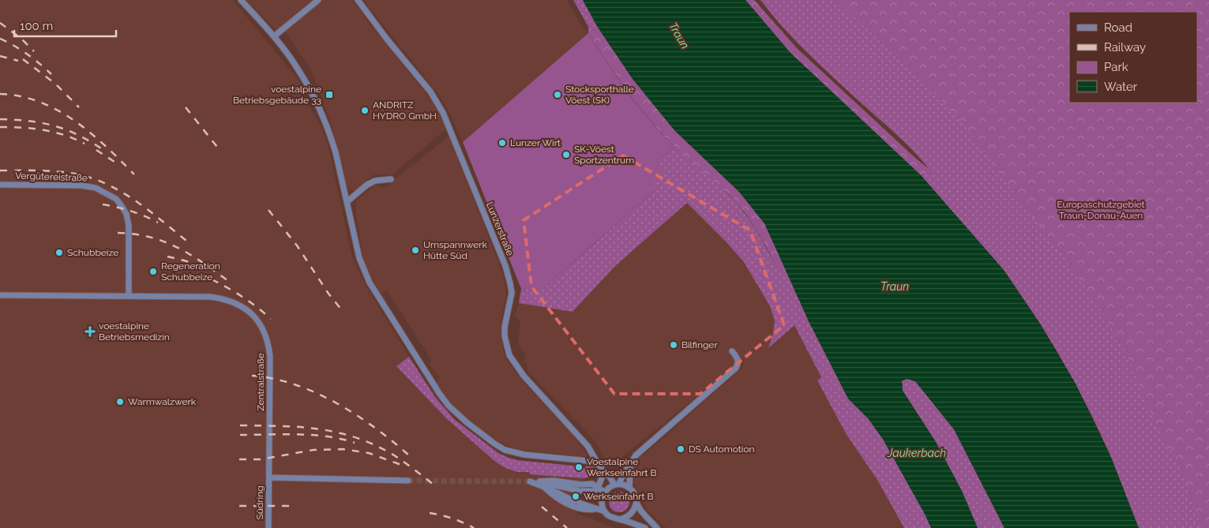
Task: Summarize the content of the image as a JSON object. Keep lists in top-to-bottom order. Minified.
{"streets":{"street":["Vergütereistraße","Lunzerstraße","Zentralstraße","Südring"]},"crossings":[["Vergütereistraße","Zentralstraße"],["Zentralstraße","Südring"]],"water":["Traun","Jaukerbach"],"parks":["Europaschutzgebiet Traun-Donau-Auen"],"places":{"transit":["voestalpine Betriebsgebäude 33"],"other":["Stocksporthalle Vöest (SK)","ANDRITZ HYDRO GmbH","Lunzer Wirt","SK-Vöest Sportzentrum","Umspannwerk Hütte Süd","Schubbeize","Regeneration Schubbeize","Bilfinger","Warmwalzwerk","DS Automotion","Voestalpine Werkseinfahrt B","Werkseinfahrt B"],"health":["voestalpine Betriebsmedizin"]},"legend":["Road","Railway","Park","Water"],"scale_bar":"100 m"}
